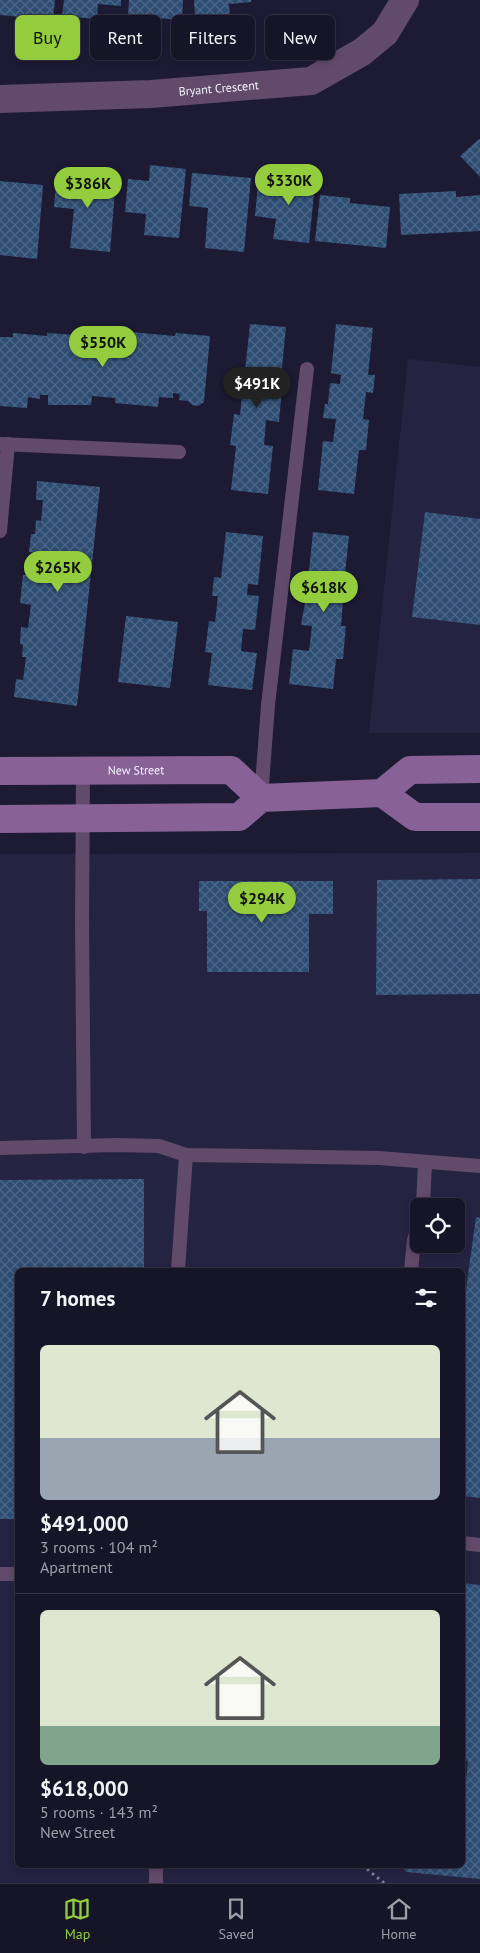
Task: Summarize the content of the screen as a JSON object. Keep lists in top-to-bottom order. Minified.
{"streets":{"main road":["New Street"],"street":["Bryant Crescent"]},"page":{"chip":["Buy","Rent","Filters","New"],"price":["$330K","$386K","$550K","$491K","$265K","$618K","$294K"],"heading":"7 homes","list":[{"name":"$491,000","note":"3 rooms · 104 m² · Apartment"},{"name":"$618,000","note":"5 rooms · 143 m² · New Street"}],"tabs":["Map","Saved","Home"]}}
